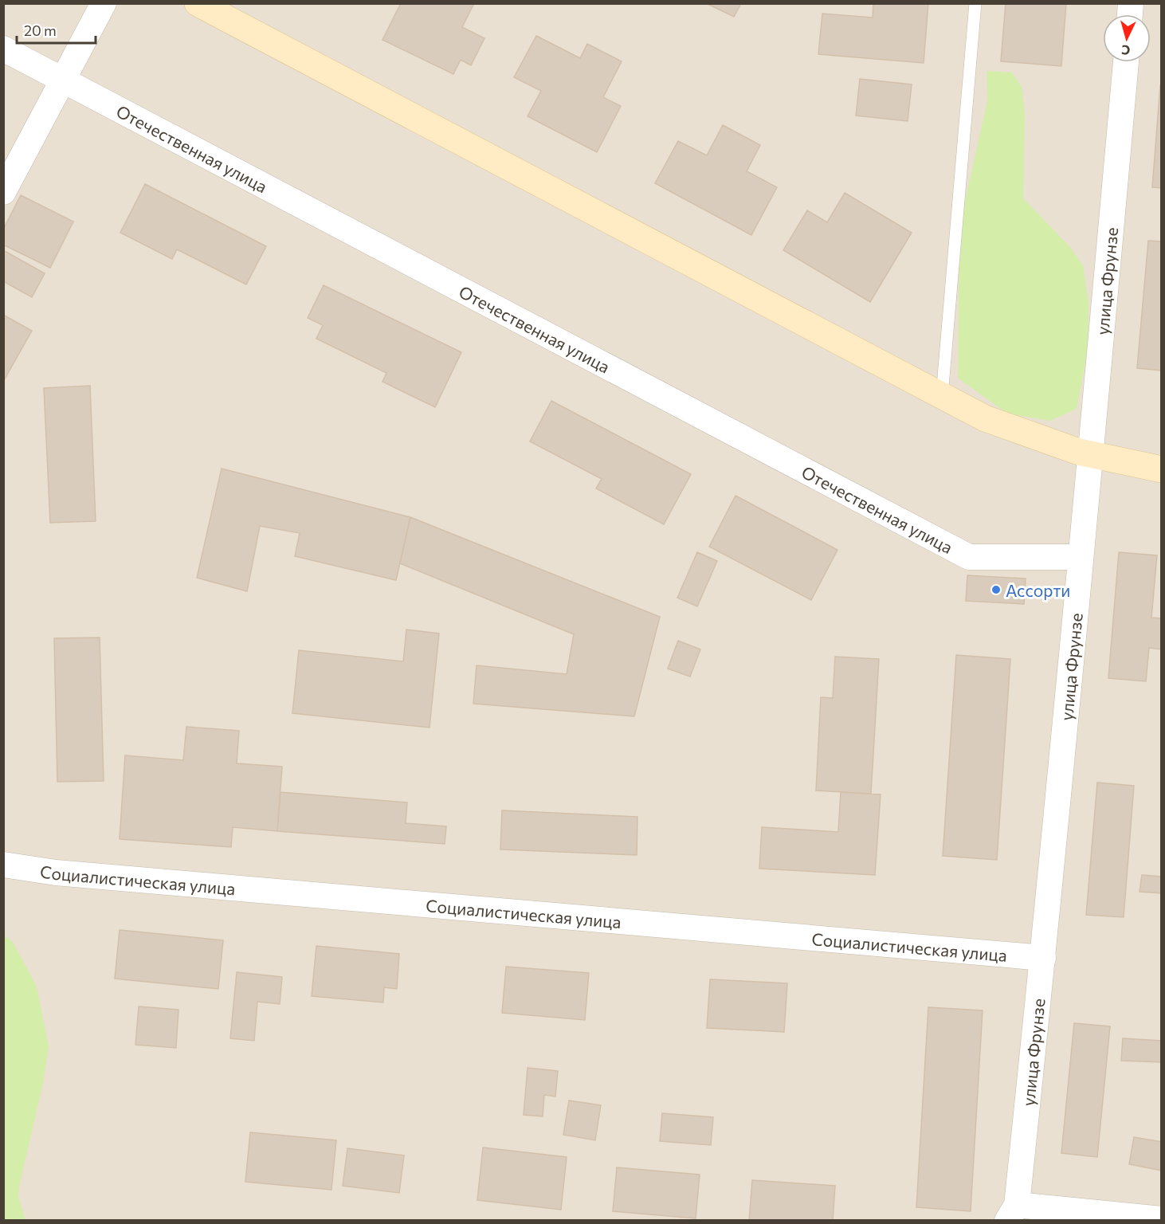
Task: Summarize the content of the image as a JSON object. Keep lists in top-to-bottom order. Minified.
{"streets":{"street":["Отечественная улица","улица Фрунзе","Социалистическая улица"]},"crossings":[["Отечественная улица","улица Фрунзе"],["улица Фрунзе","Социалистическая улица"]],"places":["Ассорти"],"scale_bar":"20 m","north":"bottom"}
